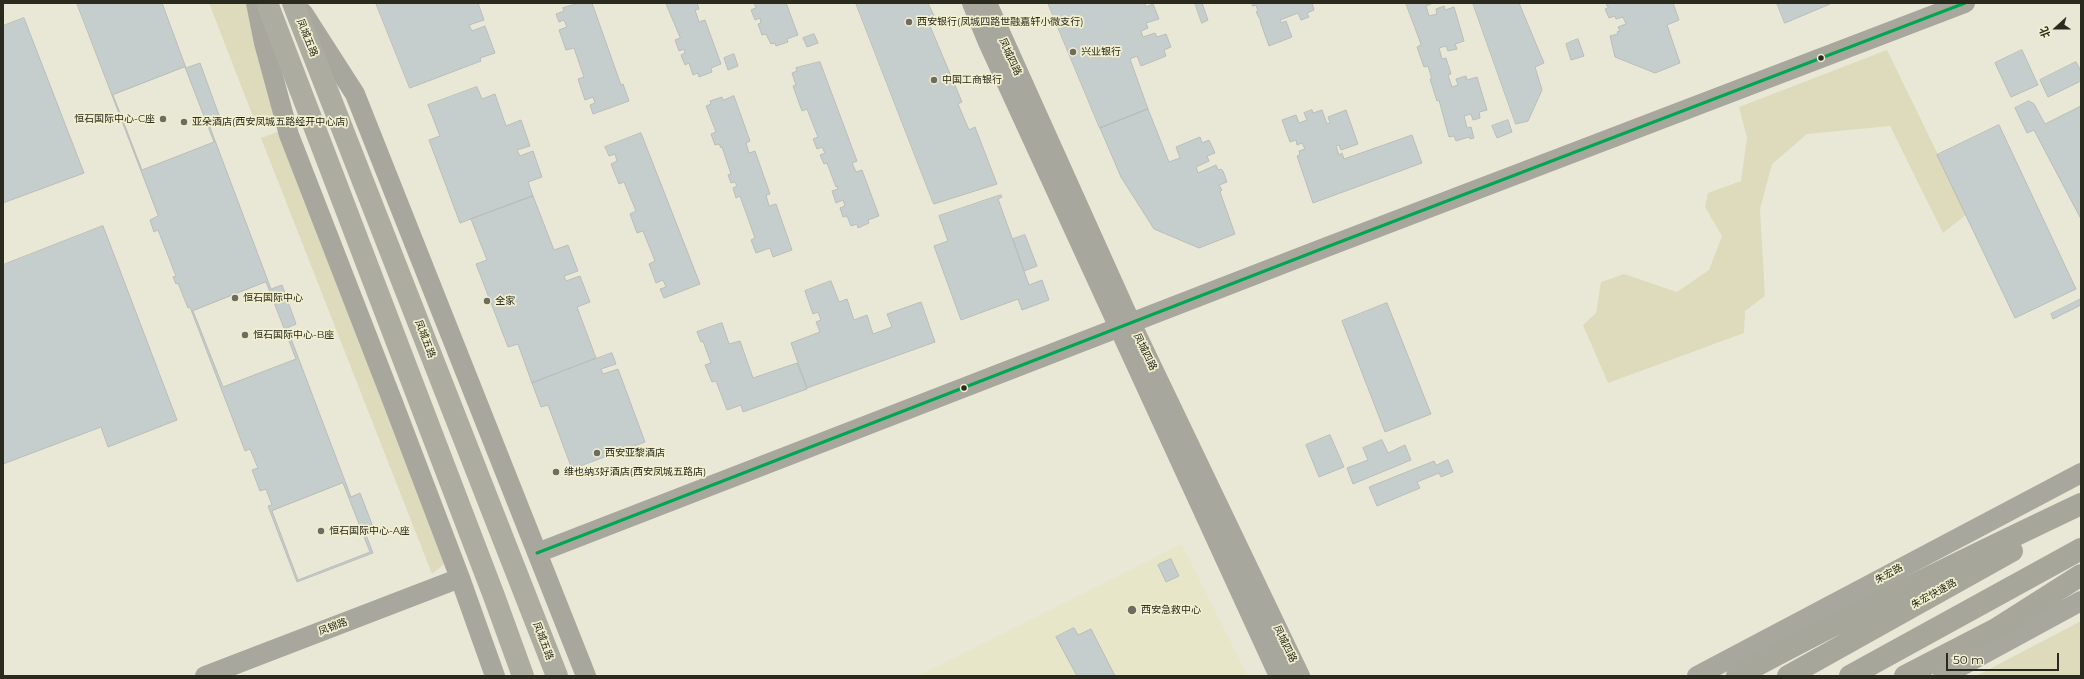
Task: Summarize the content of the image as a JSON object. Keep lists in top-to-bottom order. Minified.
{"streets":{"highway":["朱宏快速路"],"main road":["凤城五路"],"street":["凤城四路","朱宏路","凤锦路"]},"places":["西安银行(凤城四路世融嘉轩小微支行)","兴业银行","中国工商银行","恒石国际中心-C座","亚朵酒店(西安凤城五路经开中心店)","恒石国际中心","全家","恒石国际中心-B座","西安亚黎酒店","维也纳3好酒店(西安凤城五路店)","恒石国际中心-A座","西安急救中心"],"scale_bar":"50 m","north":"left"}
